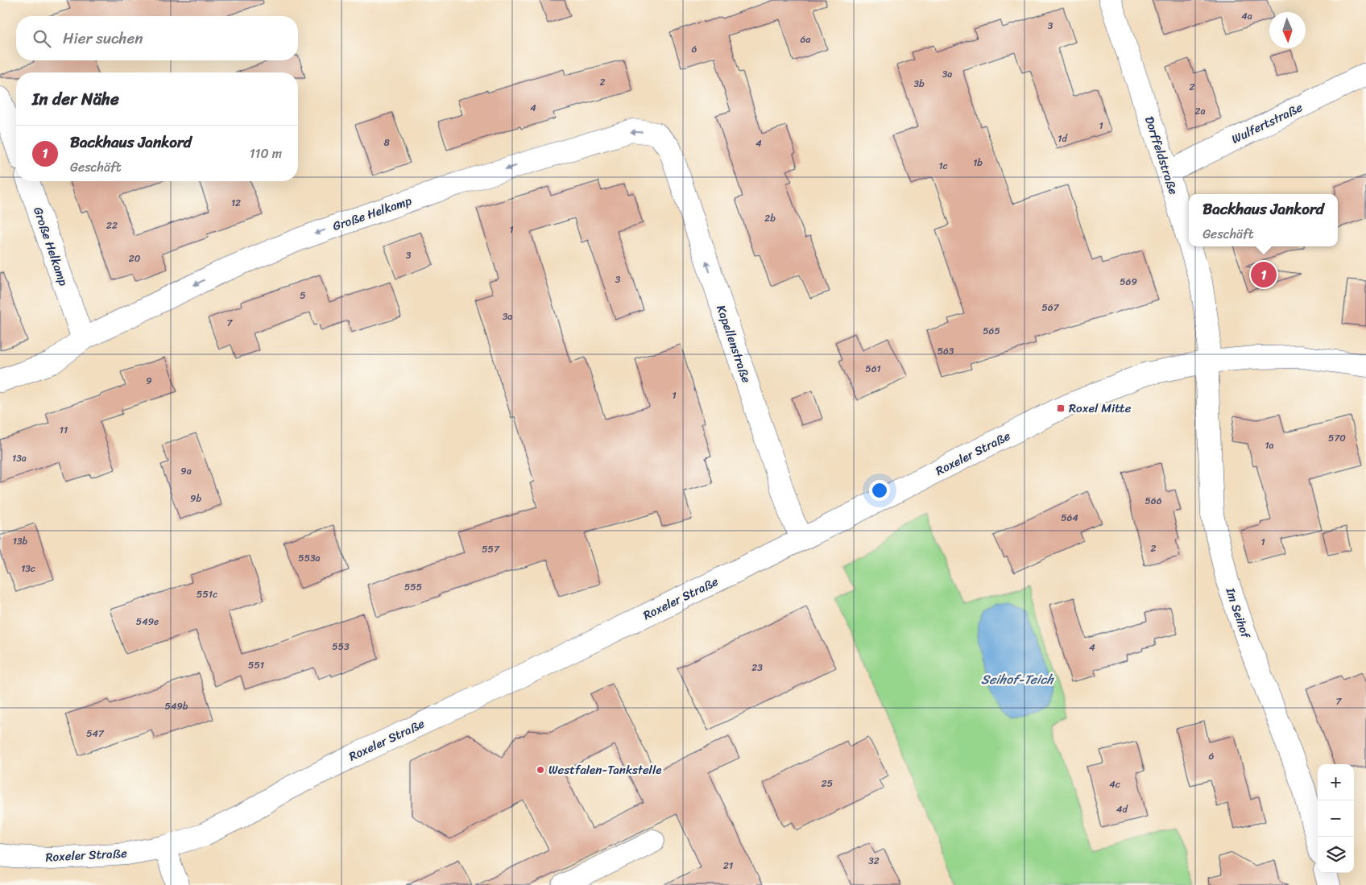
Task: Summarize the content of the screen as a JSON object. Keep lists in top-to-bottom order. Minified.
{"streets":{"street":["Wulfertstraße","Dorffeldstraße","Große Helkamp","Kapellenstraße","Roxeler Straße","Im Seihof"]},"crossings":[["Wulfertstraße","Dorffeldstraße"],["Dorffeldstraße","Roxeler Straße"],["Dorffeldstraße","Im Seihof"],["Große Helkamp","Kapellenstraße"],["Kapellenstraße","Roxeler Straße"],["Roxeler Straße","Im Seihof"]],"one_way":["Große Helkamp","Kapellenstraße"],"water":["Seihof-Teich"],"places":{"transit":["Roxel Mitte"],"other":["Westfalen-Tankstelle"]},"house_numbers":["4a","3","6a","6","3a","2","3b","2","4","2a","1","1d","8","4","1b","1c","12","2b","22","1","3","20","3","569","5","567","3a","7","565","563","561","9","1","11","570","1a","13a","9a","9b","566","564","13b","1","2","557","553a","13c","555","551c","549e","553","4","551","23","7","549b","547","6","25","4c","4d","32","21"],"north":"bottom","page":{"search":"Hier suchen","heading":"In der Nähe","list":[{"mark":"1","name":"Backhaus Jankord","note":"Geschäft","value":"110 m"}],"popup":["Backhaus Jankord","Geschäft"],"pins":"1","map_buttons":["+","−"]}}
